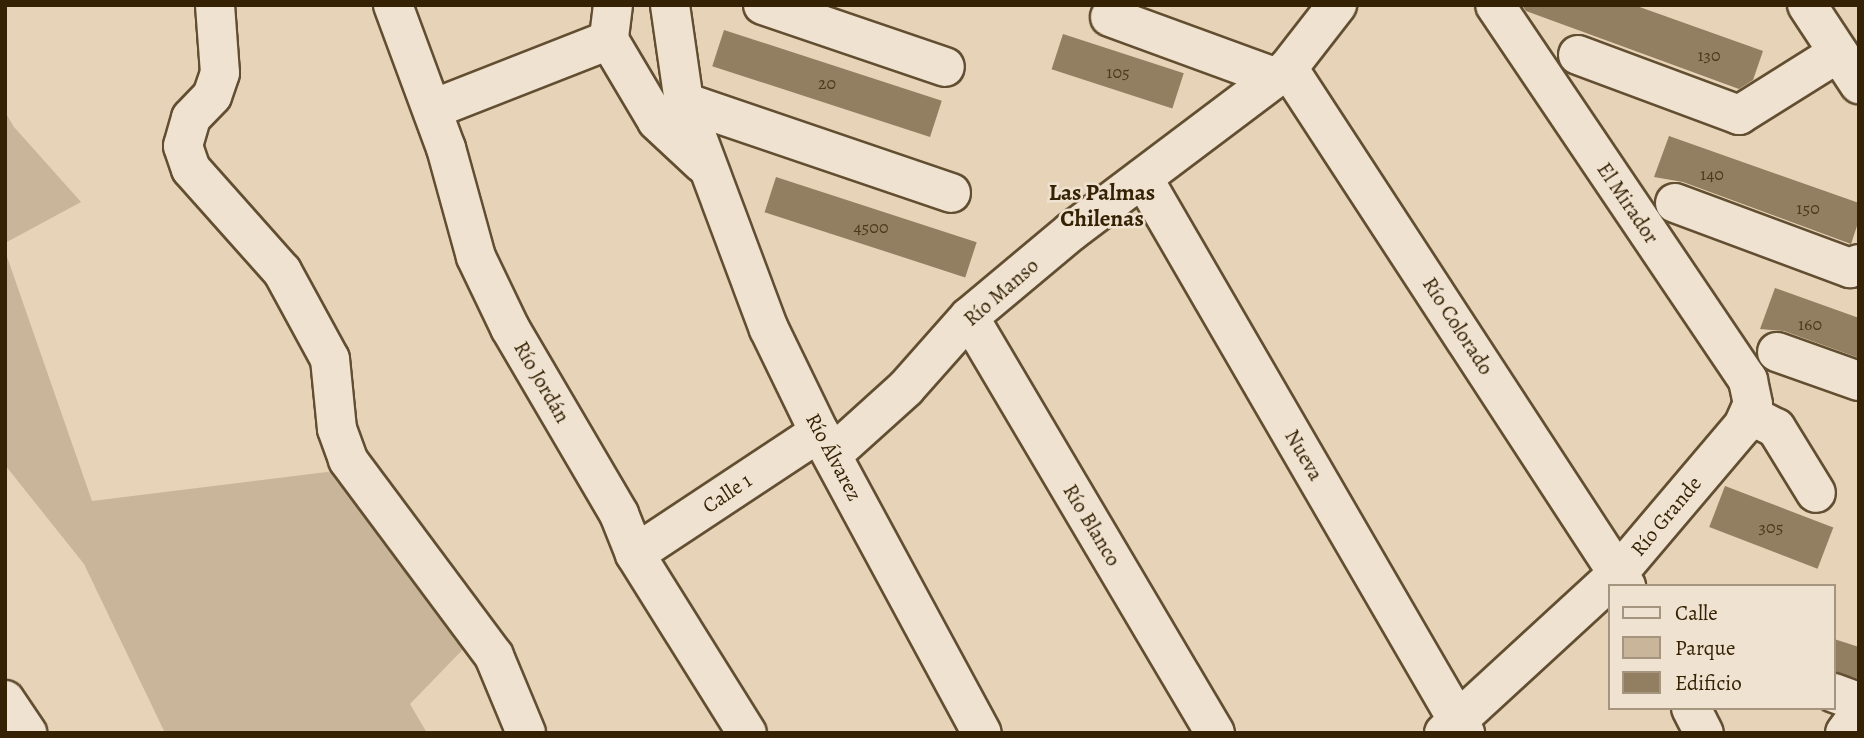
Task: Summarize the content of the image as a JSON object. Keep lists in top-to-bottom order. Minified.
{"streets":{"street":["El Mirador","Río Manso","Río Colorado","Río Jordán","Nueva","Río Álvarez","Calle 1","Río Grande","Río Blanco"]},"crossings":[["El Mirador","Río Grande"],["Río Manso","Río Colorado"],["Río Manso","Nueva"],["Río Manso","Río Álvarez"],["Río Manso","Calle 1"],["Río Manso","Río Blanco"],["Río Colorado","Río Grande"],["Río Jordán","Calle 1"],["Nueva","Río Grande"],["Río Álvarez","Calle 1"]],"districts":["Las Palmas Chilenas"],"house_numbers":["130","105","20","140","150","4500","160","305"],"legend":["Calle","Parque","Edificio"]}
